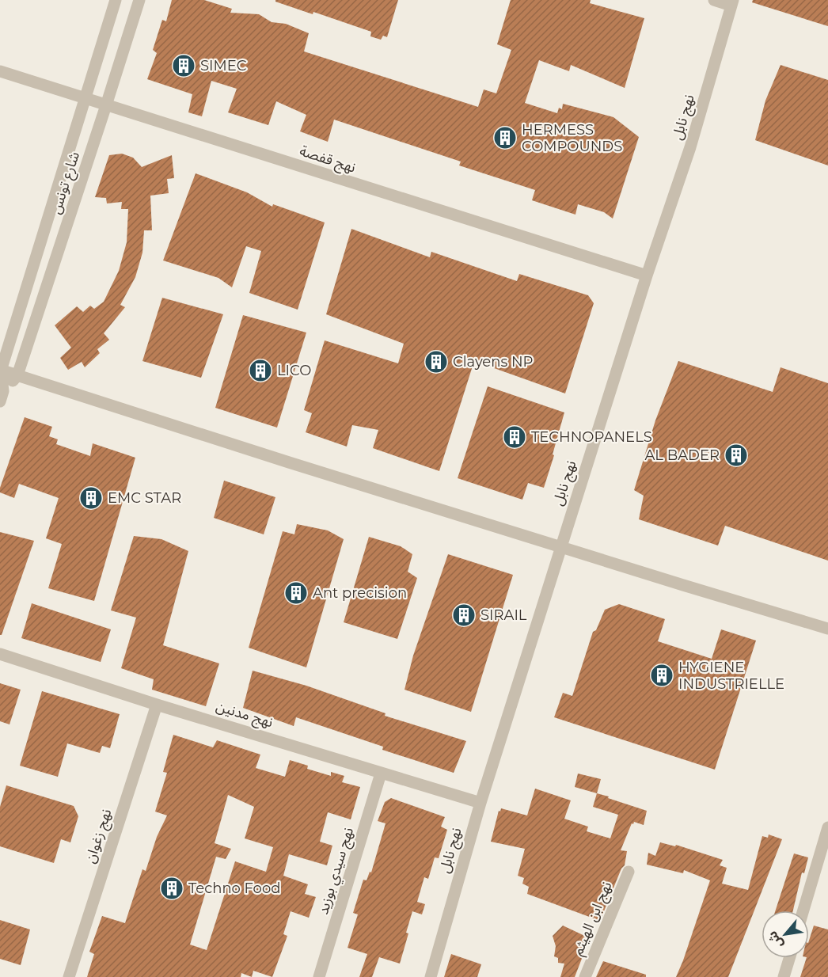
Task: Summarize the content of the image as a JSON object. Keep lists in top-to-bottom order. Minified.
{"streets":{"street":["نهج نابل","نهج قفصة","شارع تونس","نهج مدنين","نهج زغوان","نهج سيدي بوزيد","نهج ابن الهيثم"]},"crossings":[["نهج نابل","نهج قفصة"],["نهج نابل","نهج مدنين"],["نهج قفصة","شارع تونس"],["نهج مدنين","نهج زغوان"],["نهج مدنين","نهج سيدي بوزيد"]],"places":{"building":["SIMEC","HERMESS COMPOUNDS","Clayens NP","LICO","TECHNOPANELS","AL BADER","EMC STAR","Ant precision","SIRAIL","HYGIENE INDUSTRIELLE","Techno Food"]},"north":"bottom left"}
